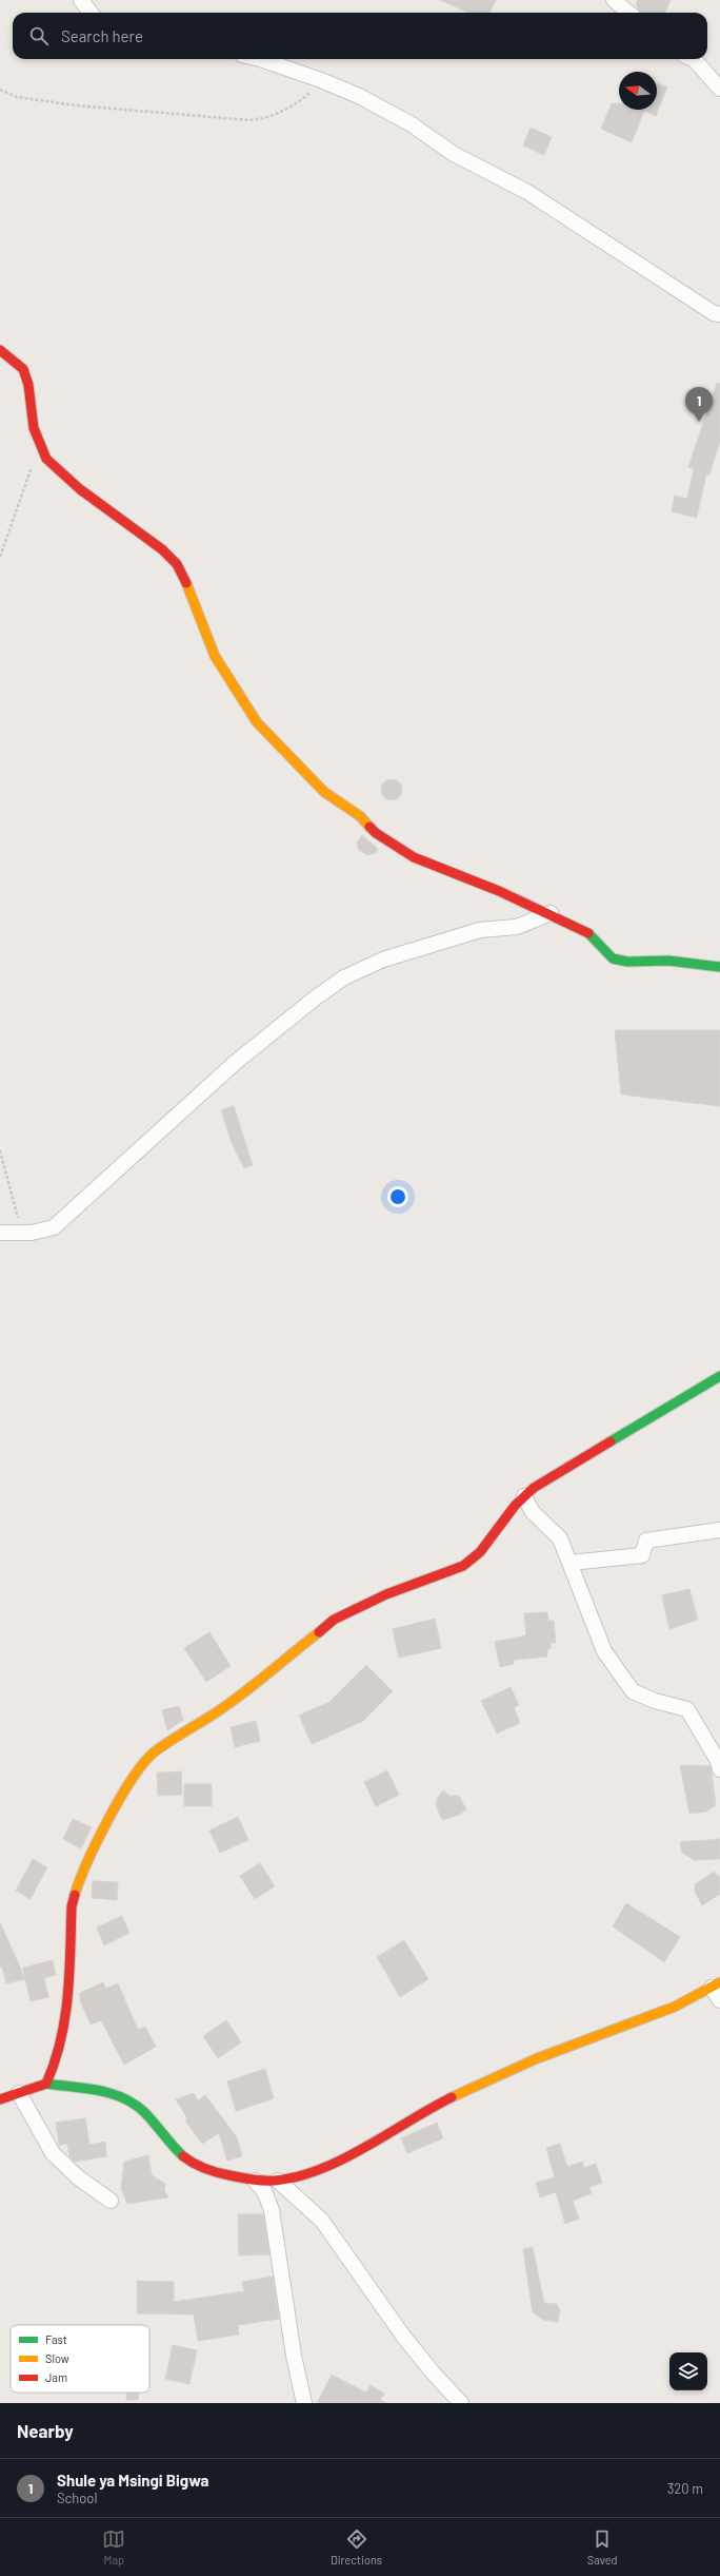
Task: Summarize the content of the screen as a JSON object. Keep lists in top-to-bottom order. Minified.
{"legend":["Fast","Slow","Jam"],"north":"left","page":{"search":"Search here","pins":"1","heading":"Nearby","list":[{"mark":"1","name":"Shule ya Msingi Bigwa","note":"School","value":"320 m"}],"nav":["Map","Directions","Saved"]}}
